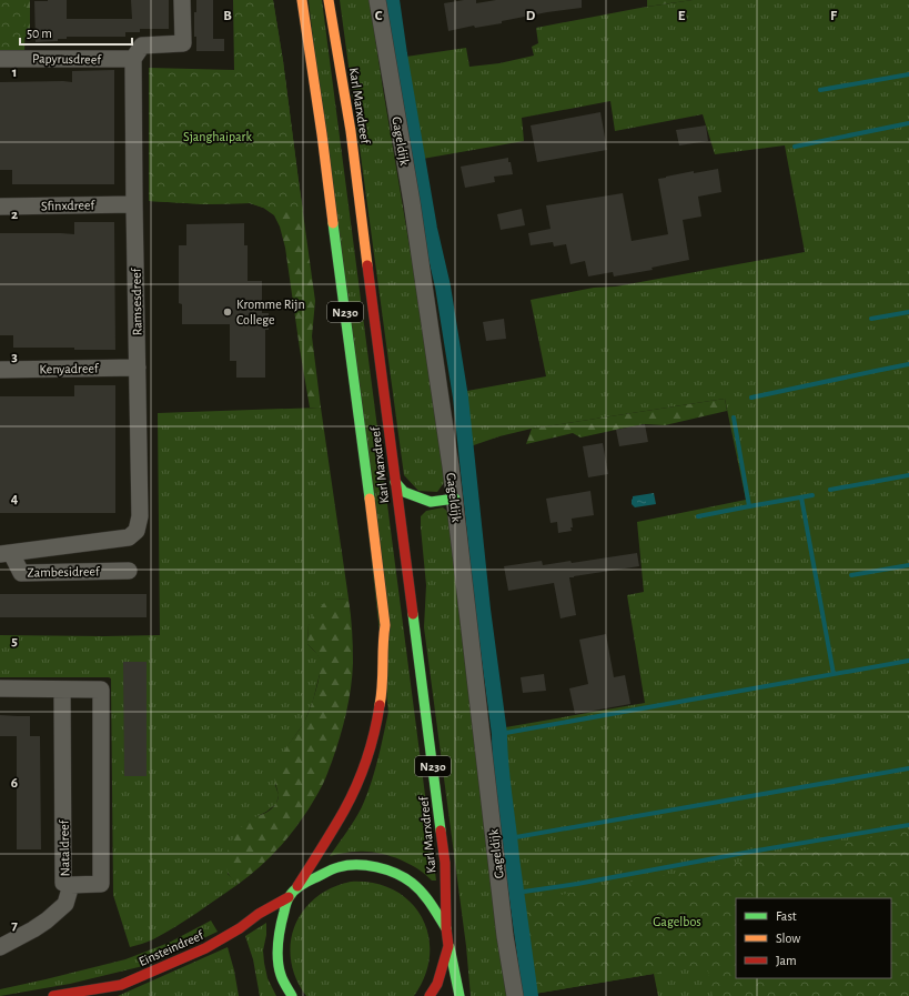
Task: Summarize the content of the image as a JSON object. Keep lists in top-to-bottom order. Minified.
{"streets":{"main road":["Karl Marxdreef","N230","Einsteindreef"],"street":["Papyrusdreef","Gageldijk","Sfinxdreef","Ramsesdreef","Kenyadreef","Zambesidreef","Nataldreef"]},"crossings":[["Papyrusdreef","Ramsesdreef"],["Karl Marxdreef","N230"],["Sfinxdreef","Ramsesdreef"],["Ramsesdreef","Kenyadreef"],["Ramsesdreef","Zambesidreef"],["N230","Einsteindreef"]],"parks":["Sjanghaipark","Gagelbos"],"places":["Kromme Rijn College"],"legend":["Fast","Slow","Jam"],"scale_bar":"50 m","grid":{"columns":["B","C","D","E","F"],"rows":["1","2","3","4","5","6","7"]}}
